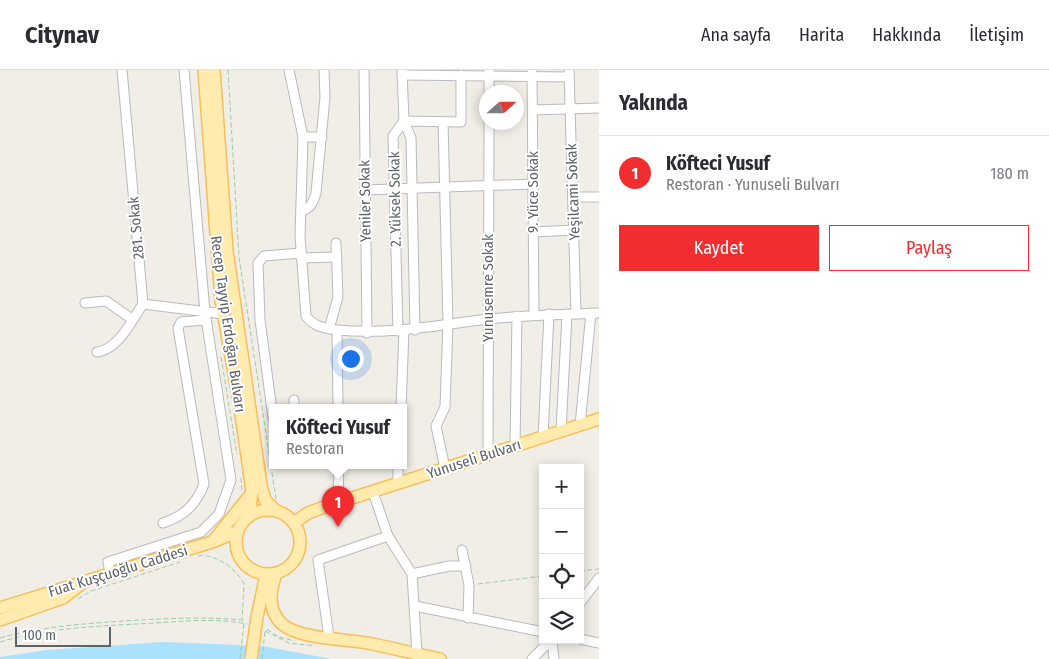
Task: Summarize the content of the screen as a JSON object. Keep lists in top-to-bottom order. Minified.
{"streets":{"main road":["Recep Tayyip Erdoğan Bulvarı","Yunuseli Bulvarı","Fuat Kuşçuoğlu Caddesi"],"street":["9. Yüce Sokak","Yeşilcami Sokak","2. Yüksek Sokak","Yeniler Sokak","281. Sokak","Yunusemre Sokak"]},"crossings":[["Yeşilcami Sokak","Yunuseli Bulvarı"],["Yunusemre Sokak","Yunuseli Bulvarı"],["Recep Tayyip Erdoğan Bulvarı","Yunuseli Bulvarı"],["Recep Tayyip Erdoğan Bulvarı","Fuat Kuşçuoğlu Caddesi"],["Yunuseli Bulvarı","Fuat Kuşçuoğlu Caddesi"]],"scale_bar":"100 m","north":"right","page":{"header":"Citynav","nav":["Ana sayfa","Harita","Hakkında","İletişim"],"heading":"Yakında","list":[{"mark":"1","name":"Köfteci Yusuf","note":"Restoran · Yunuseli Bulvarı","value":"180 m"}],"buttons":["Kaydet","Paylaş"],"popup":["Köfteci Yusuf","Restoran"],"map_buttons":["+","−"],"pins":"1","scale":"100 m"}}
